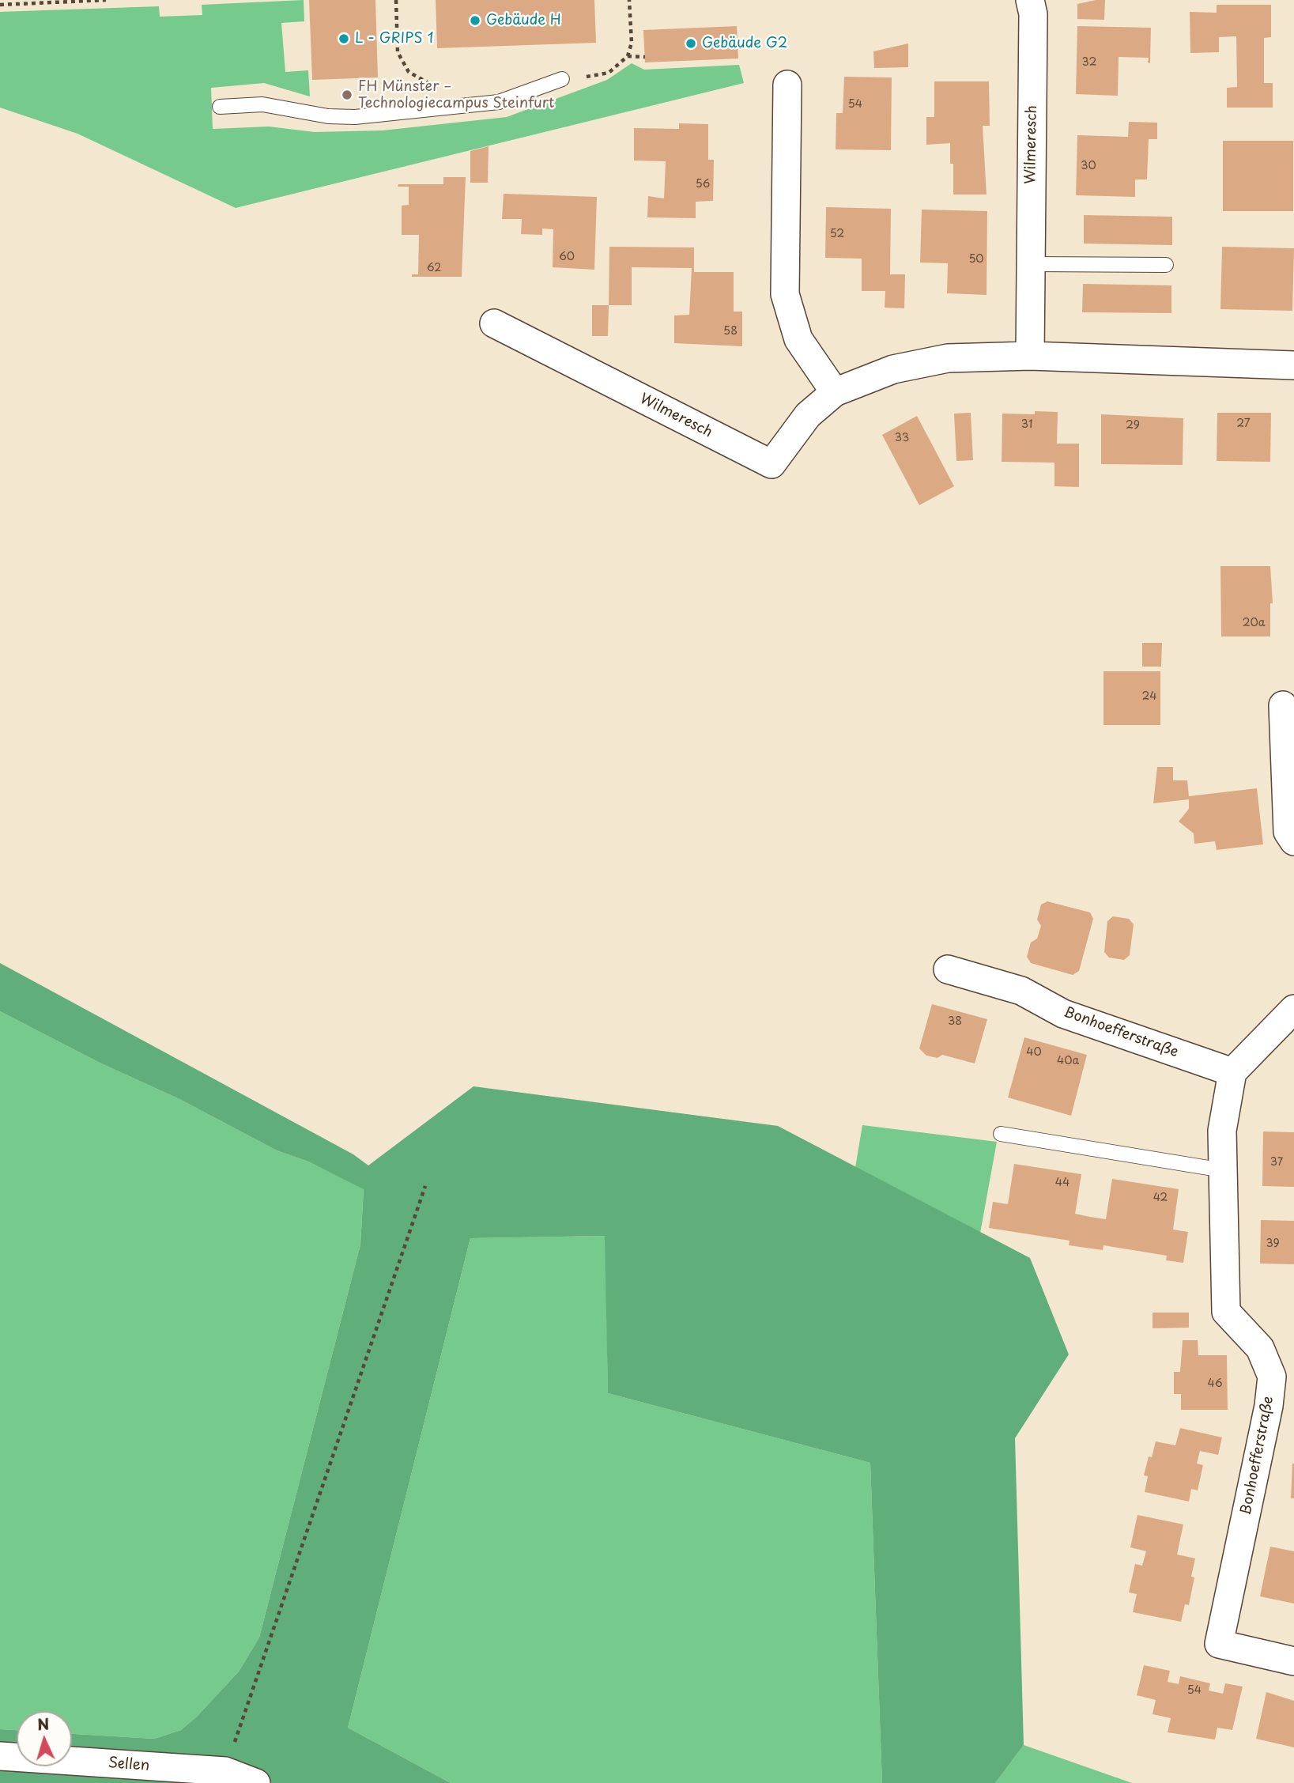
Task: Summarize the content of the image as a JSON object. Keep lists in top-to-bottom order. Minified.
{"streets":{"street":["Wilmeresch","Bonhoefferstraße","Sellen"]},"places":["Gebäude H","L - GRIPS 1","Gebäude G2","FH Münster – Technologiecampus Steinfurt"],"house_numbers":["32","54","30","56","52","60","50","62","58","27","31","29","33","20a","24","38","40","40a","37","44","42","39","46","54"],"north":"top"}
